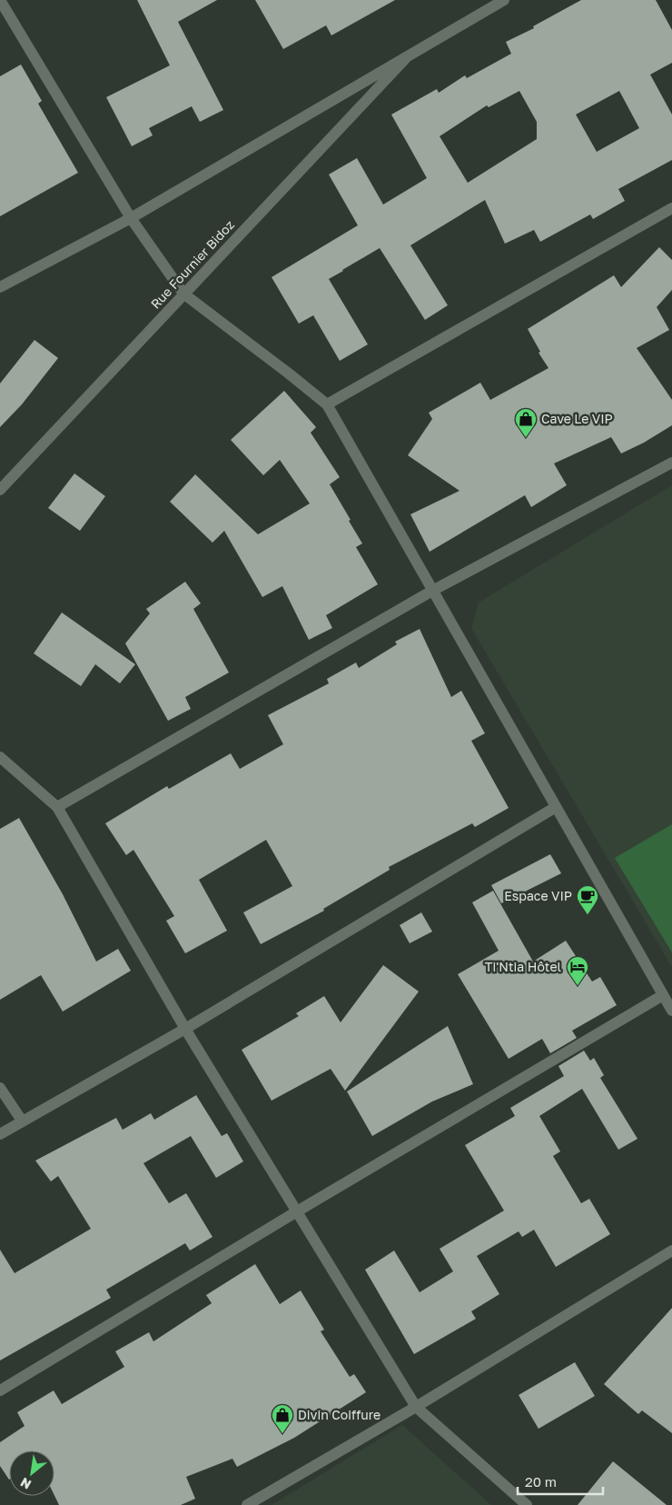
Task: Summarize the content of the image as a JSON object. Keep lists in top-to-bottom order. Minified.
{"streets":{"street":["Rue Fournier Bidoz"]},"places":{"shop":["Cave Le VIP","Divin Coiffure"],"cafe":["Espace VIP"],"hotel":["Ti'Ntia Hôtel"]},"scale_bar":"20 m","north":"bottom left"}
